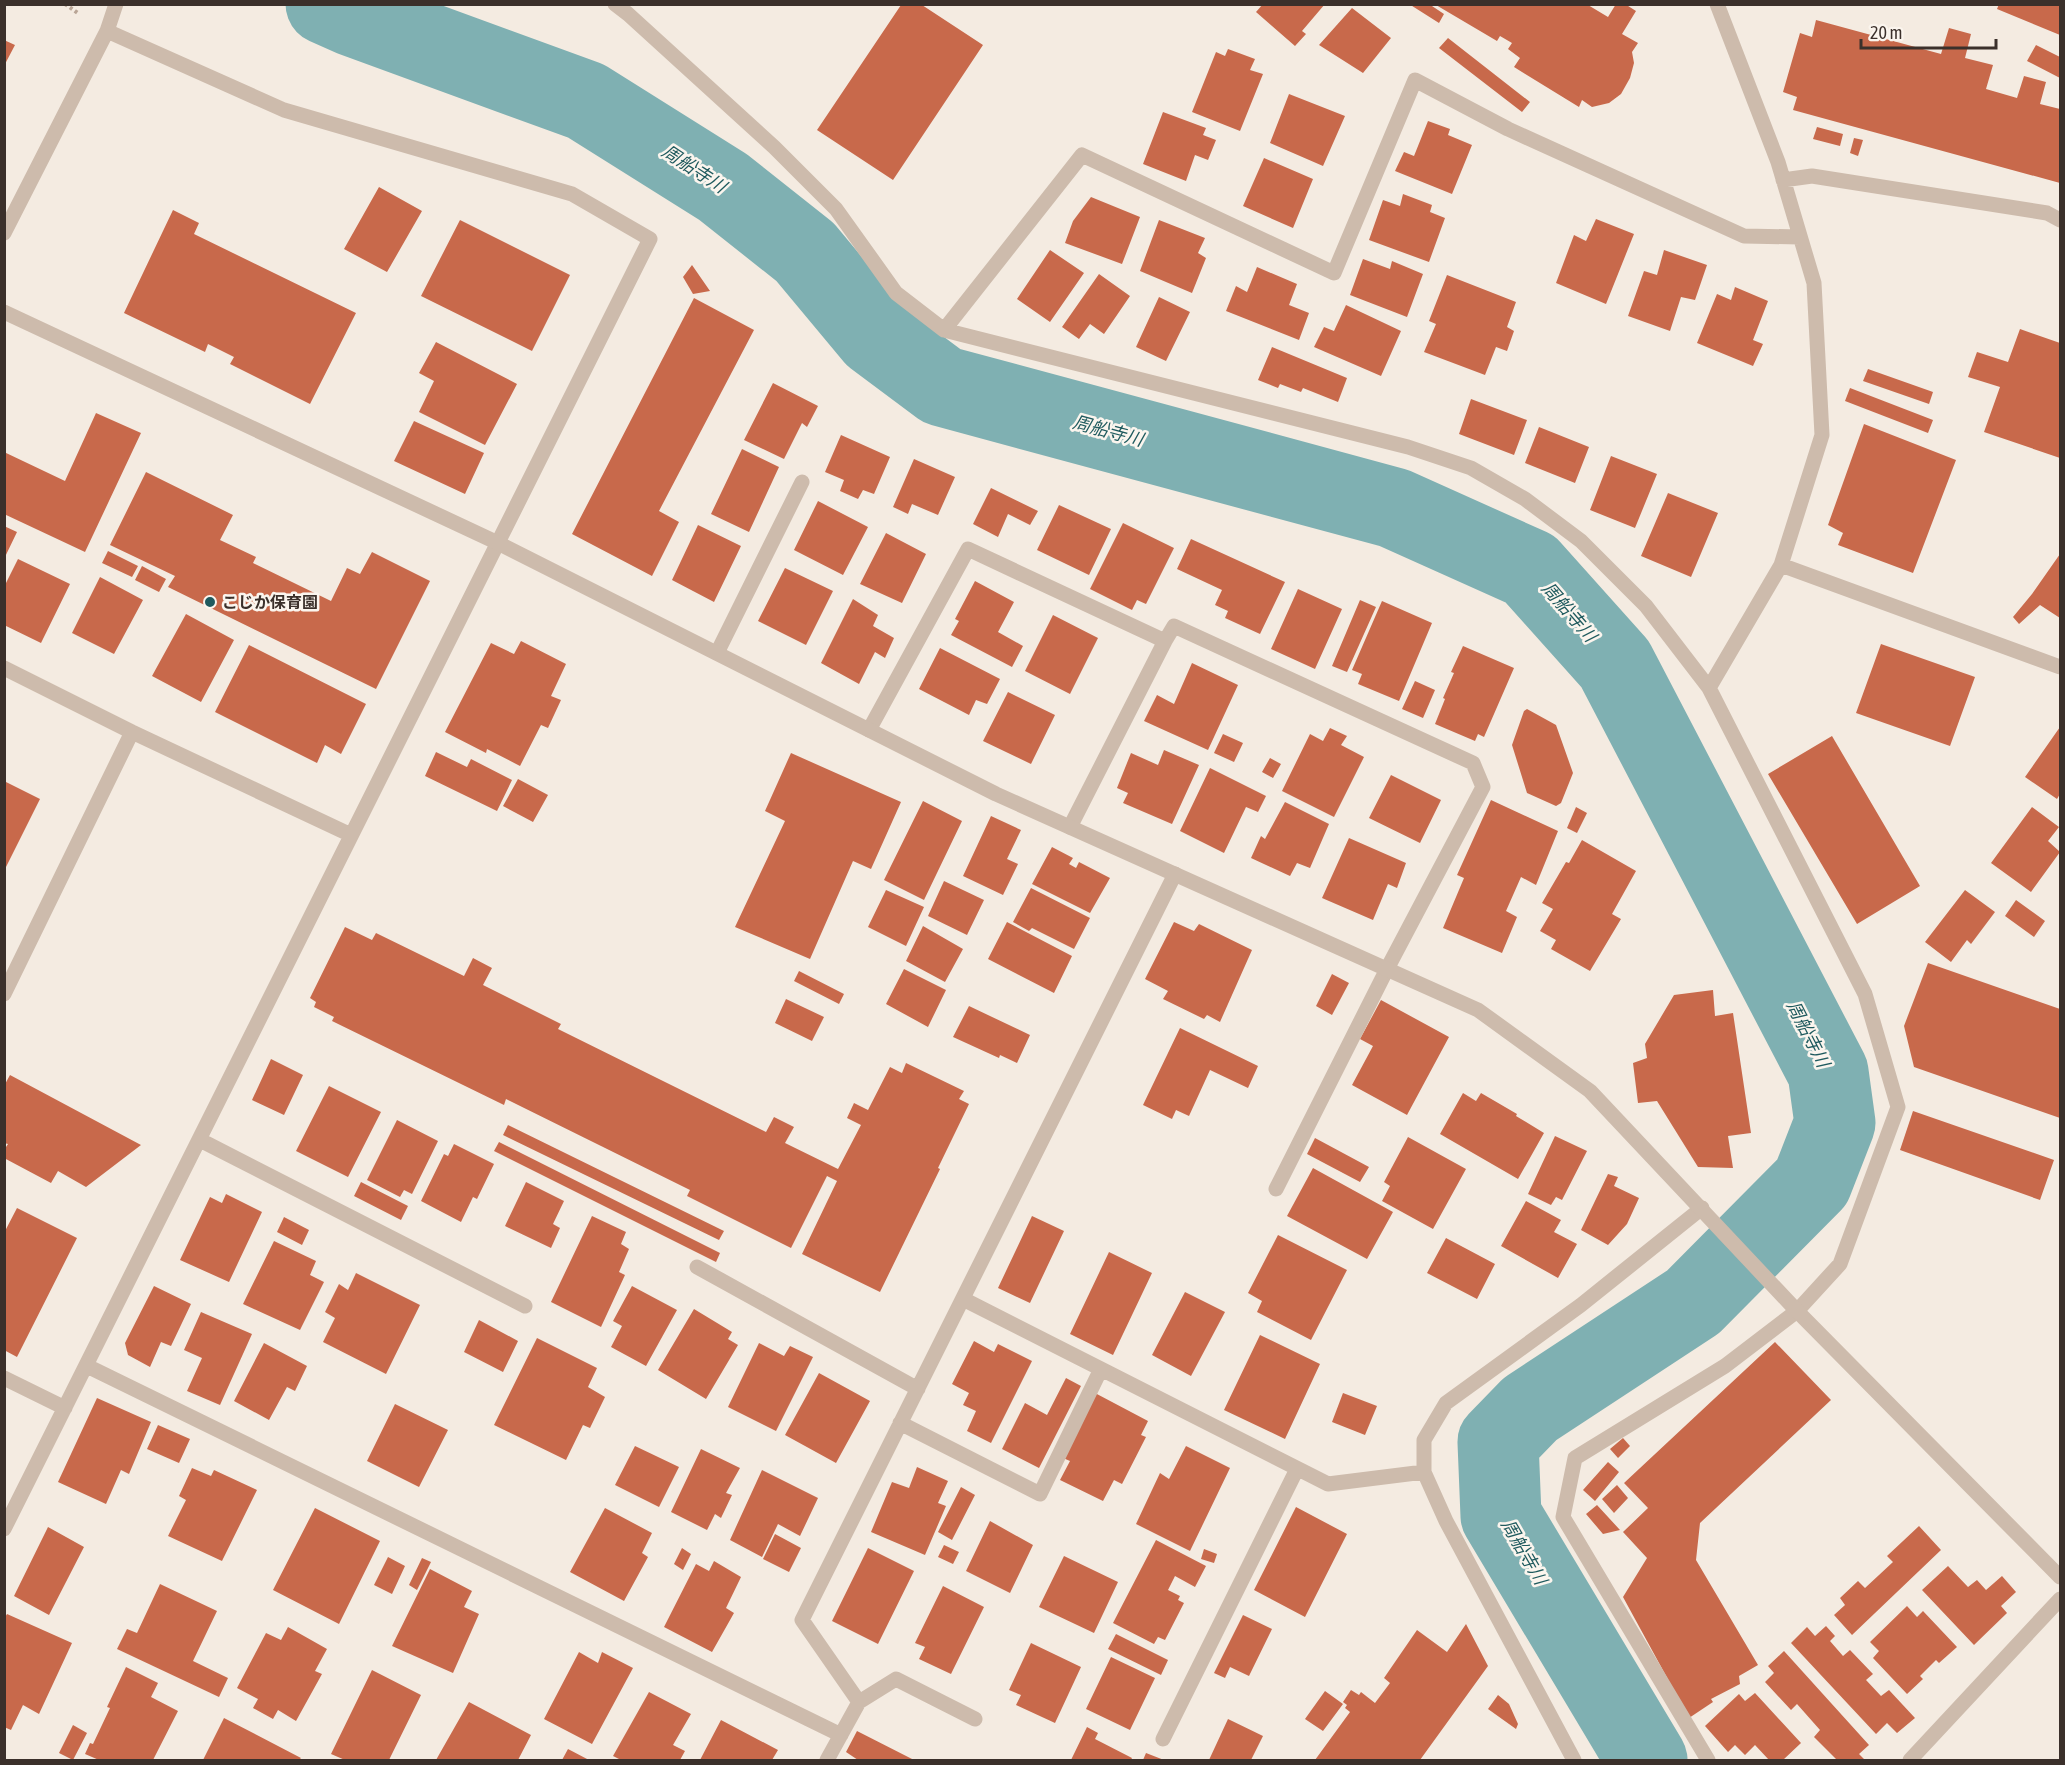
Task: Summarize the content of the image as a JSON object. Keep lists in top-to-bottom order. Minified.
{"water":["周船寺川"],"places":["こじか保育園"],"scale_bar":"20 m"}
